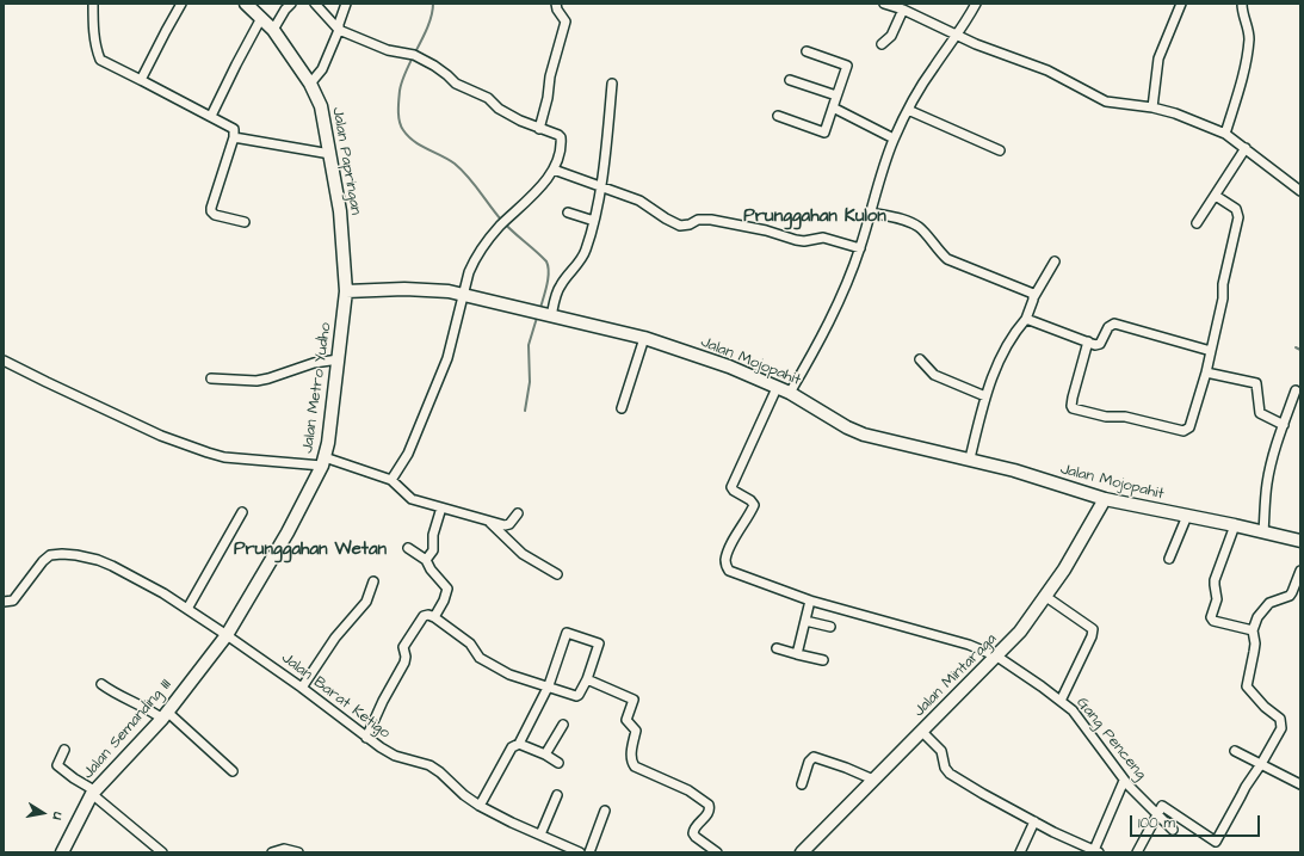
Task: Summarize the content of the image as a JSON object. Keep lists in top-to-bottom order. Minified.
{"streets":{"street":["Jalan Papringan","Jalan Mojopahit","Jalan Metro Yudho","Jalan Mintaraga","Jalan Barat Ketigo","Jalan Semanding III","Gang Penceng"]},"crossings":[["Jalan Papringan","Jalan Mojopahit"],["Jalan Papringan","Jalan Metro Yudho"],["Jalan Mojopahit","Jalan Metro Yudho"],["Jalan Mojopahit","Jalan Mintaraga"],["Jalan Mojopahit","Gang Penceng"],["Jalan Metro Yudho","Jalan Barat Ketigo"],["Jalan Metro Yudho","Jalan Semanding III"],["Jalan Mintaraga","Gang Penceng"],["Jalan Barat Ketigo","Jalan Semanding III"]],"districts":["Prunggahan Kulon","Prunggahan Wetan"],"scale_bar":"100 m","north":"right"}
